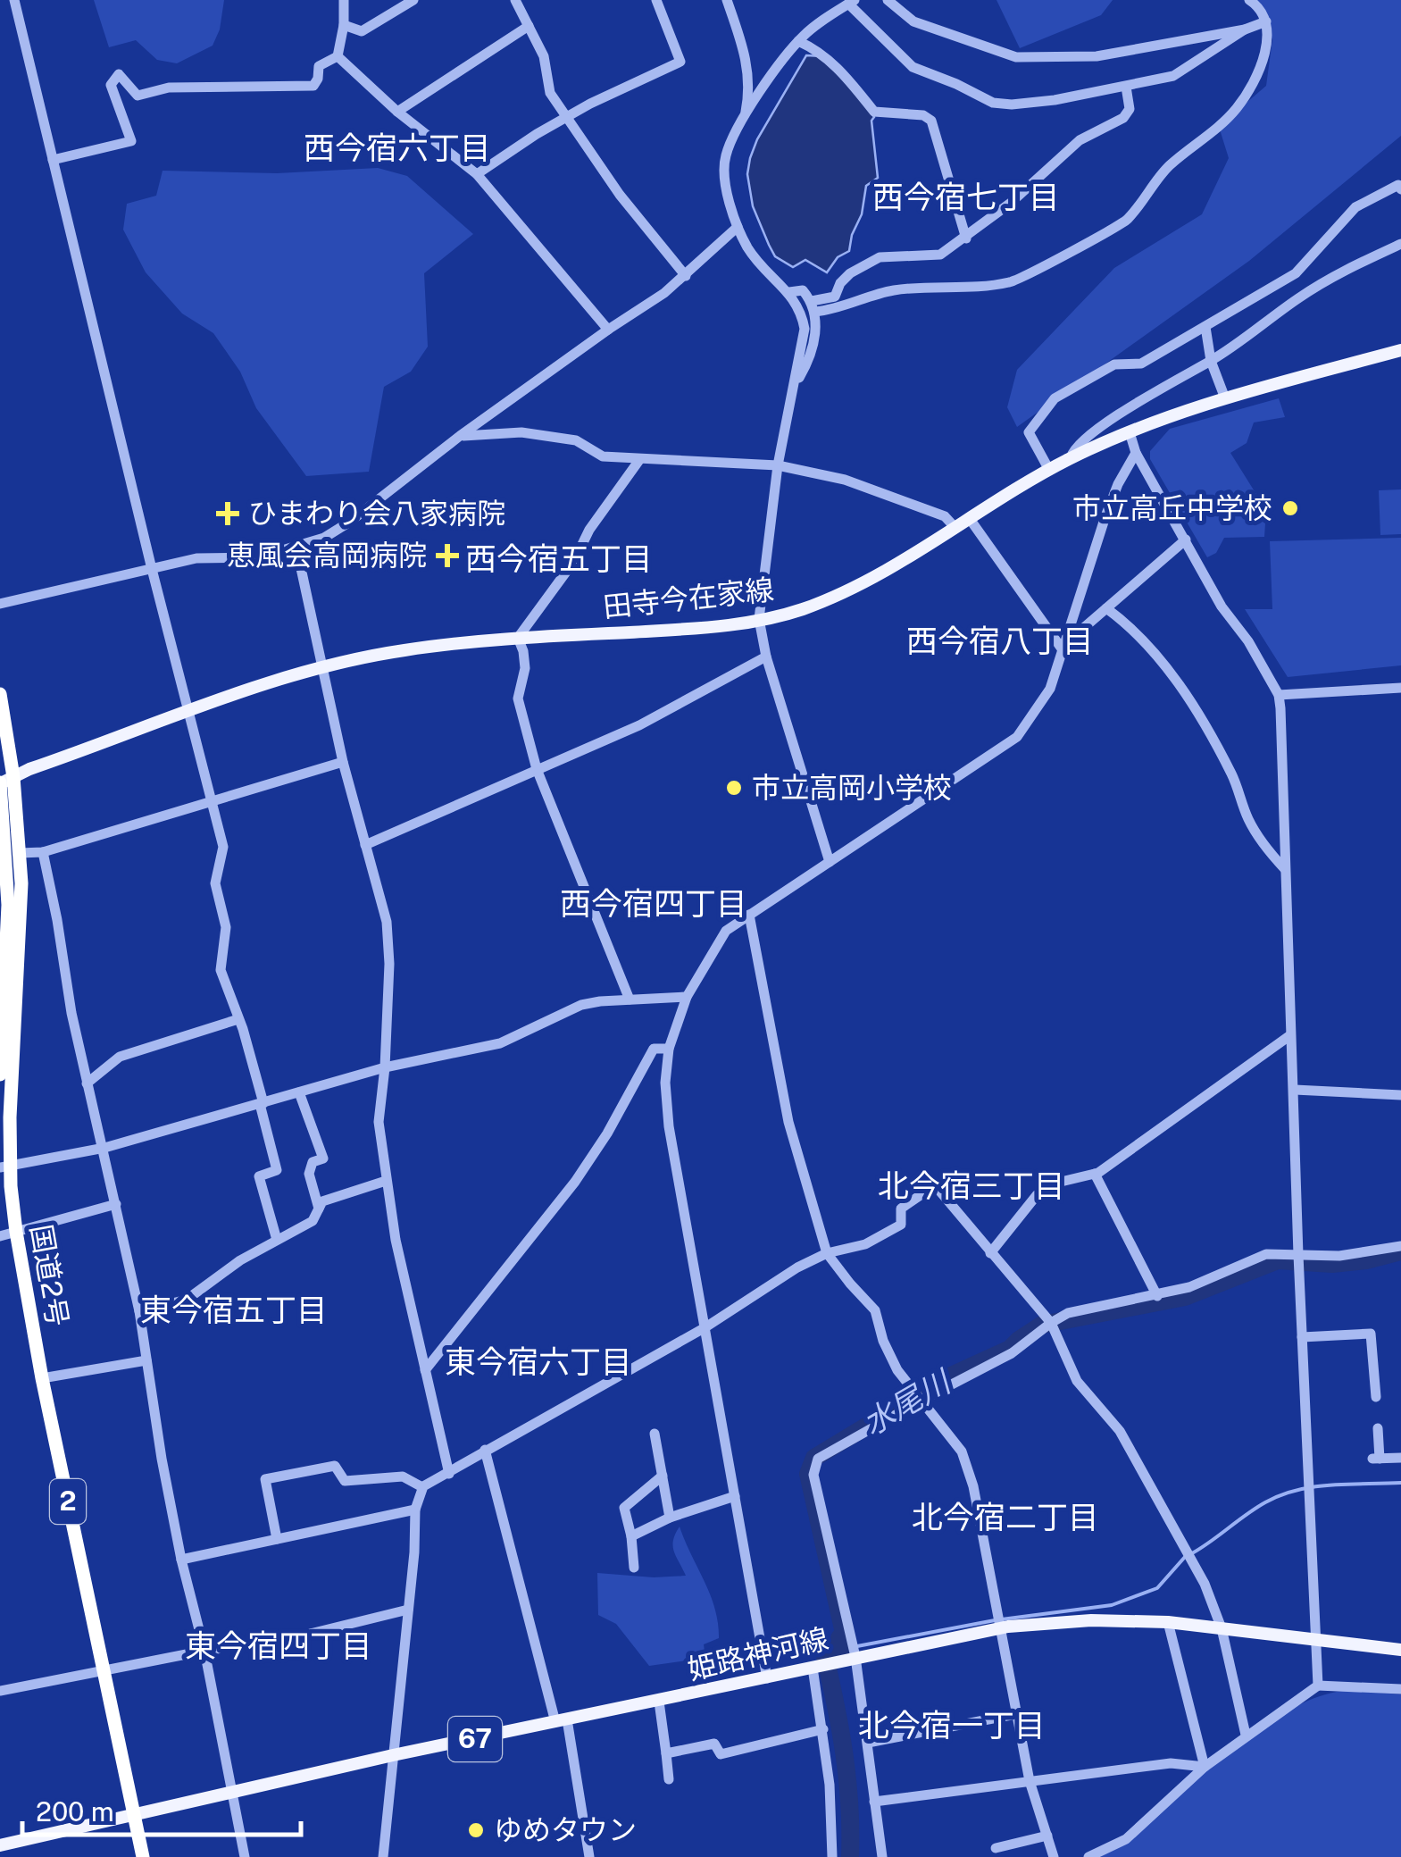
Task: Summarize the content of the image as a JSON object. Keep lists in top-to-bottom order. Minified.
{"streets":{"highway":["国道2号","2"],"main road":["田寺今在家線","姫路神河線","67"]},"crossings":[["田寺今在家線","国道2号"],["国道2号","姫路神河線"]],"districts":["西今宿六丁目","西今宿七丁目","西今宿五丁目","西今宿八丁目","西今宿四丁目","北今宿三丁目","東今宿五丁目","東今宿六丁目","北今宿二丁目","東今宿四丁目","北今宿一丁目"],"water":["水尾川"],"places":{"other":["市立高丘中学校","市立高岡小学校","ゆめタウン"],"health":["ひまわり会八家病院","恵風会高岡病院"]},"scale_bar":"200 m"}
